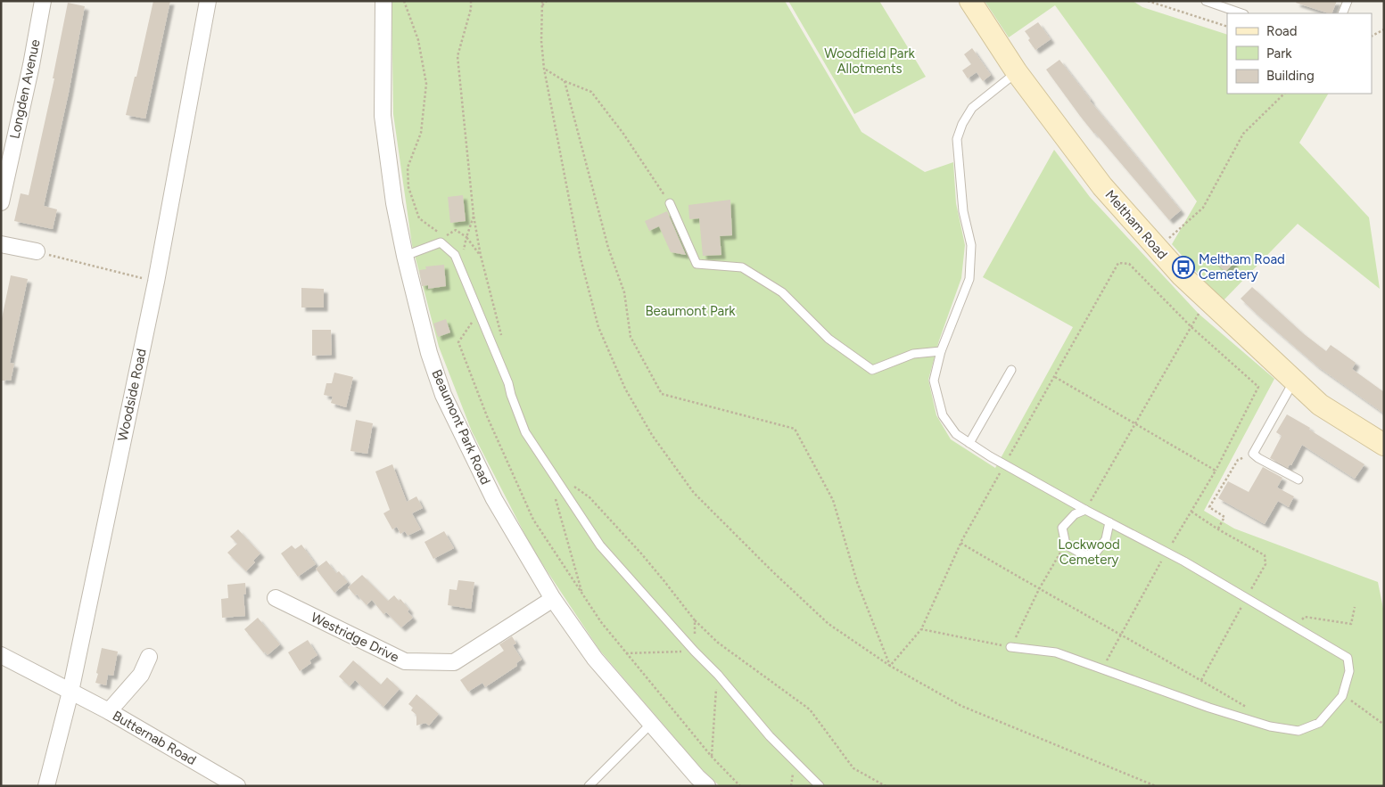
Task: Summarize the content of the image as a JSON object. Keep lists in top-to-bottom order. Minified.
{"streets":{"main road":["Meltham Road"],"street":["Longden Avenue","Woodside Road","Beaumont Park Road","Westridge Drive","Butternab Road"]},"crossings":[["Woodside Road","Butternab Road"],["Beaumont Park Road","Westridge Drive"]],"parks":["Woodfield Park Allotments","Beaumont Park","Lockwood Cemetery"],"places":{"bus stop":["Meltham Road Cemetery"]},"legend":["Road","Park","Building"]}
